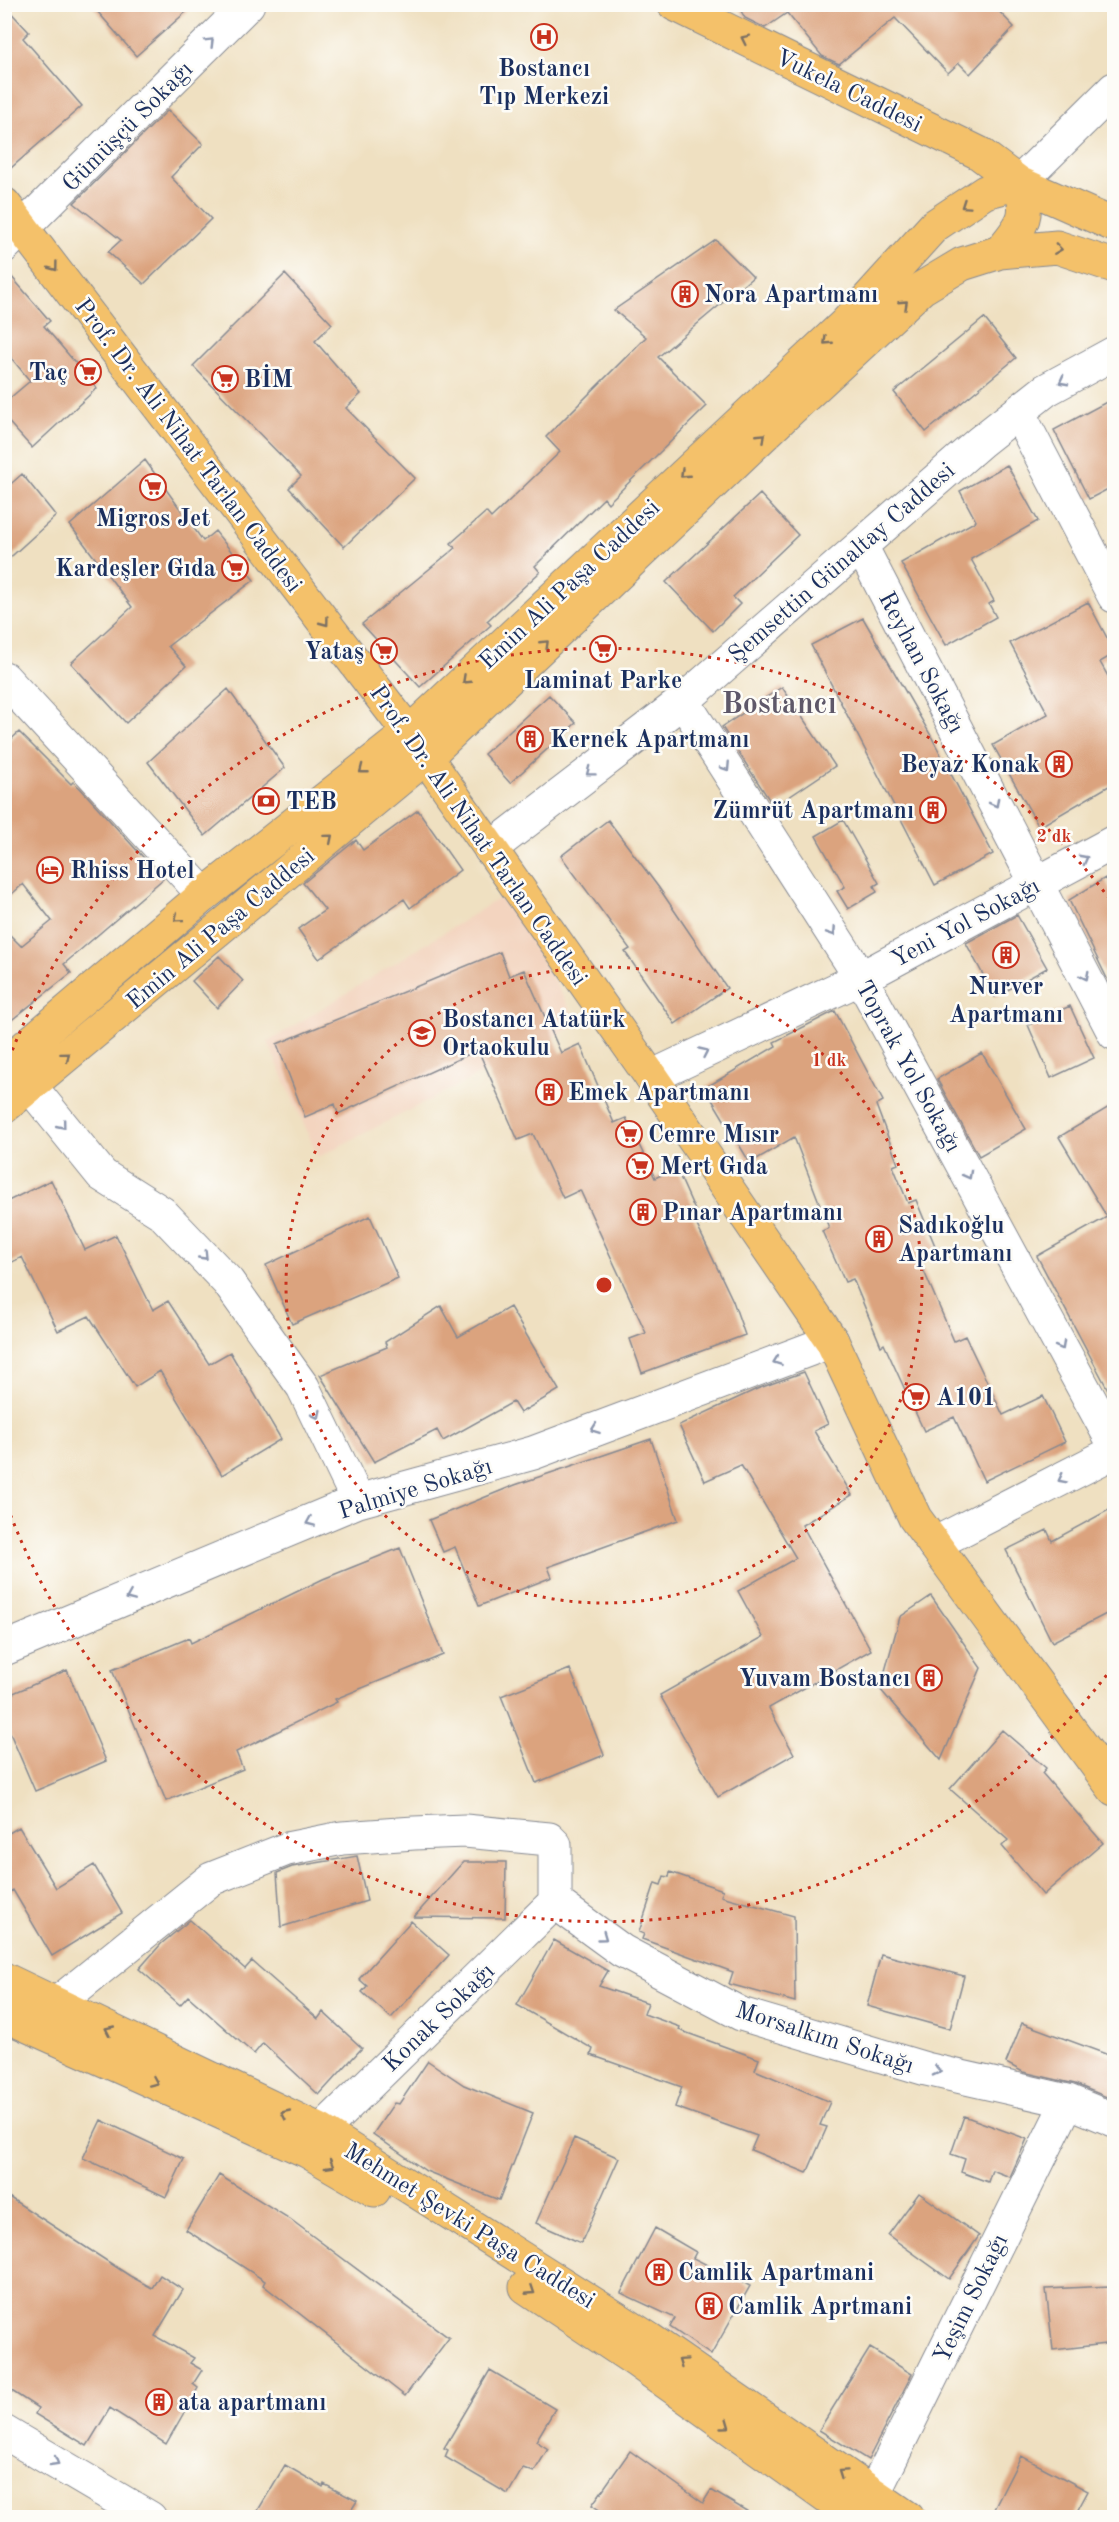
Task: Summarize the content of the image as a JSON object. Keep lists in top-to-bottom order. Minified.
{"streets":{"main road":["Vukela Caddesi","Prof. Dr. Ali Nihat Tarlan Caddesi","Emin Ali Paşa Caddesi","Mehmet Şevki Paşa Caddesi"],"street":["Gümüşçü Sokağı","Şemsettin Günaltay Caddesi","Reyhan Sokağı","Yeni Yol Sokağı","Toprak Yol Sokağı","Palmiye Sokağı","Konak Sokağı","Morsalkım Sokağı","Yeşim Sokağı"]},"crossings":[["Vukela Caddesi","Emin Ali Paşa Caddesi"],["Gümüşçü Sokağı","Prof. Dr. Ali Nihat Tarlan Caddesi"],["Prof. Dr. Ali Nihat Tarlan Caddesi","Şemsettin Günaltay Caddesi"],["Prof. Dr. Ali Nihat Tarlan Caddesi","Emin Ali Paşa Caddesi"],["Prof. Dr. Ali Nihat Tarlan Caddesi","Yeni Yol Sokağı"],["Prof. Dr. Ali Nihat Tarlan Caddesi","Palmiye Sokağı"],["Şemsettin Günaltay Caddesi","Reyhan Sokağı"],["Şemsettin Günaltay Caddesi","Toprak Yol Sokağı"],["Reyhan Sokağı","Yeni Yol Sokağı"],["Yeni Yol Sokağı","Toprak Yol Sokağı"],["Konak Sokağı","Morsalkım Sokağı"],["Konak Sokağı","Mehmet Şevki Paşa Caddesi"],["Morsalkım Sokağı","Yeşim Sokağı"],["Mehmet Şevki Paşa Caddesi","Yeşim Sokağı"]],"one_way":["Vukela Caddesi","Gümüşçü Sokağı","Şemsettin Günaltay Caddesi","Reyhan Sokağı","Yeni Yol Sokağı","Toprak Yol Sokağı","Palmiye Sokağı","Morsalkım Sokağı"],"districts":["Bostancı"],"places":{"hospital":["Bostancı Tıp Merkezi"],"building":["Nora Apartmanı","Kernek Apartmanı","Beyaz Konak","Zümrüt Apartmanı","Nurver Apartmanı","Emek Apartmanı","Pınar Apartmanı","Sadıkoğlu Apartmanı","Yuvam Bostancı","Camlik Apartmani","Camlik Aprtmani","ata apartmanı"],"supermarket":["Taç","BİM","Migros Jet","Kardeşler Gıda","Laminat Parke","Yataş","Cemre Mısır","Mert Gıda","A101"],"bank":["TEB"],"hotel":["Rhiss Hotel"],"school or university":["Bostancı Atatürk Ortaokulu"]},"rings":["2 dk","1 dk"]}
